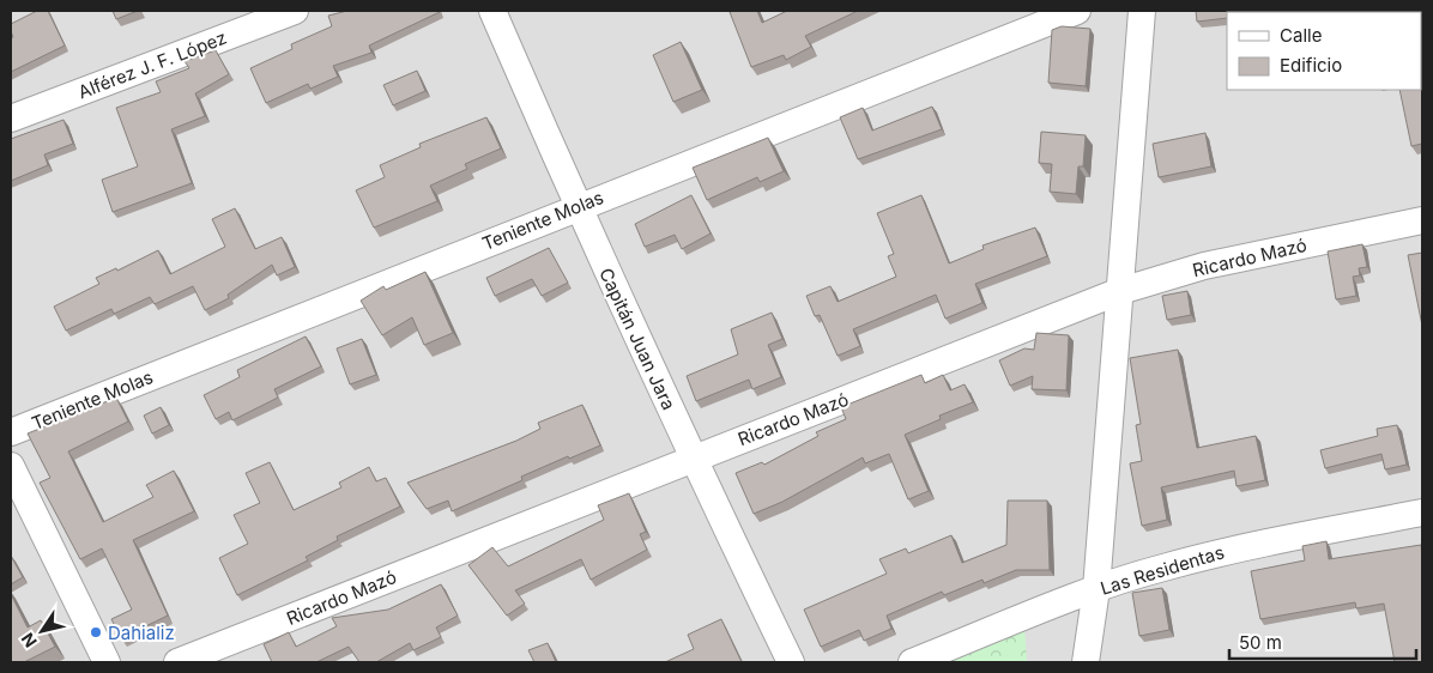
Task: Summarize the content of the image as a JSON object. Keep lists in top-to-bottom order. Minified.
{"streets":{"street":["Alférez J. F. López","Teniente Molas","Ricardo Mazó","Capitán Juan Jara","Las Residentas"]},"crossings":[["Teniente Molas","Capitán Juan Jara"],["Ricardo Mazó","Capitán Juan Jara"]],"places":["Dahializ"],"legend":["Calle","Edificio"],"scale_bar":"50 m","north":"bottom left"}
